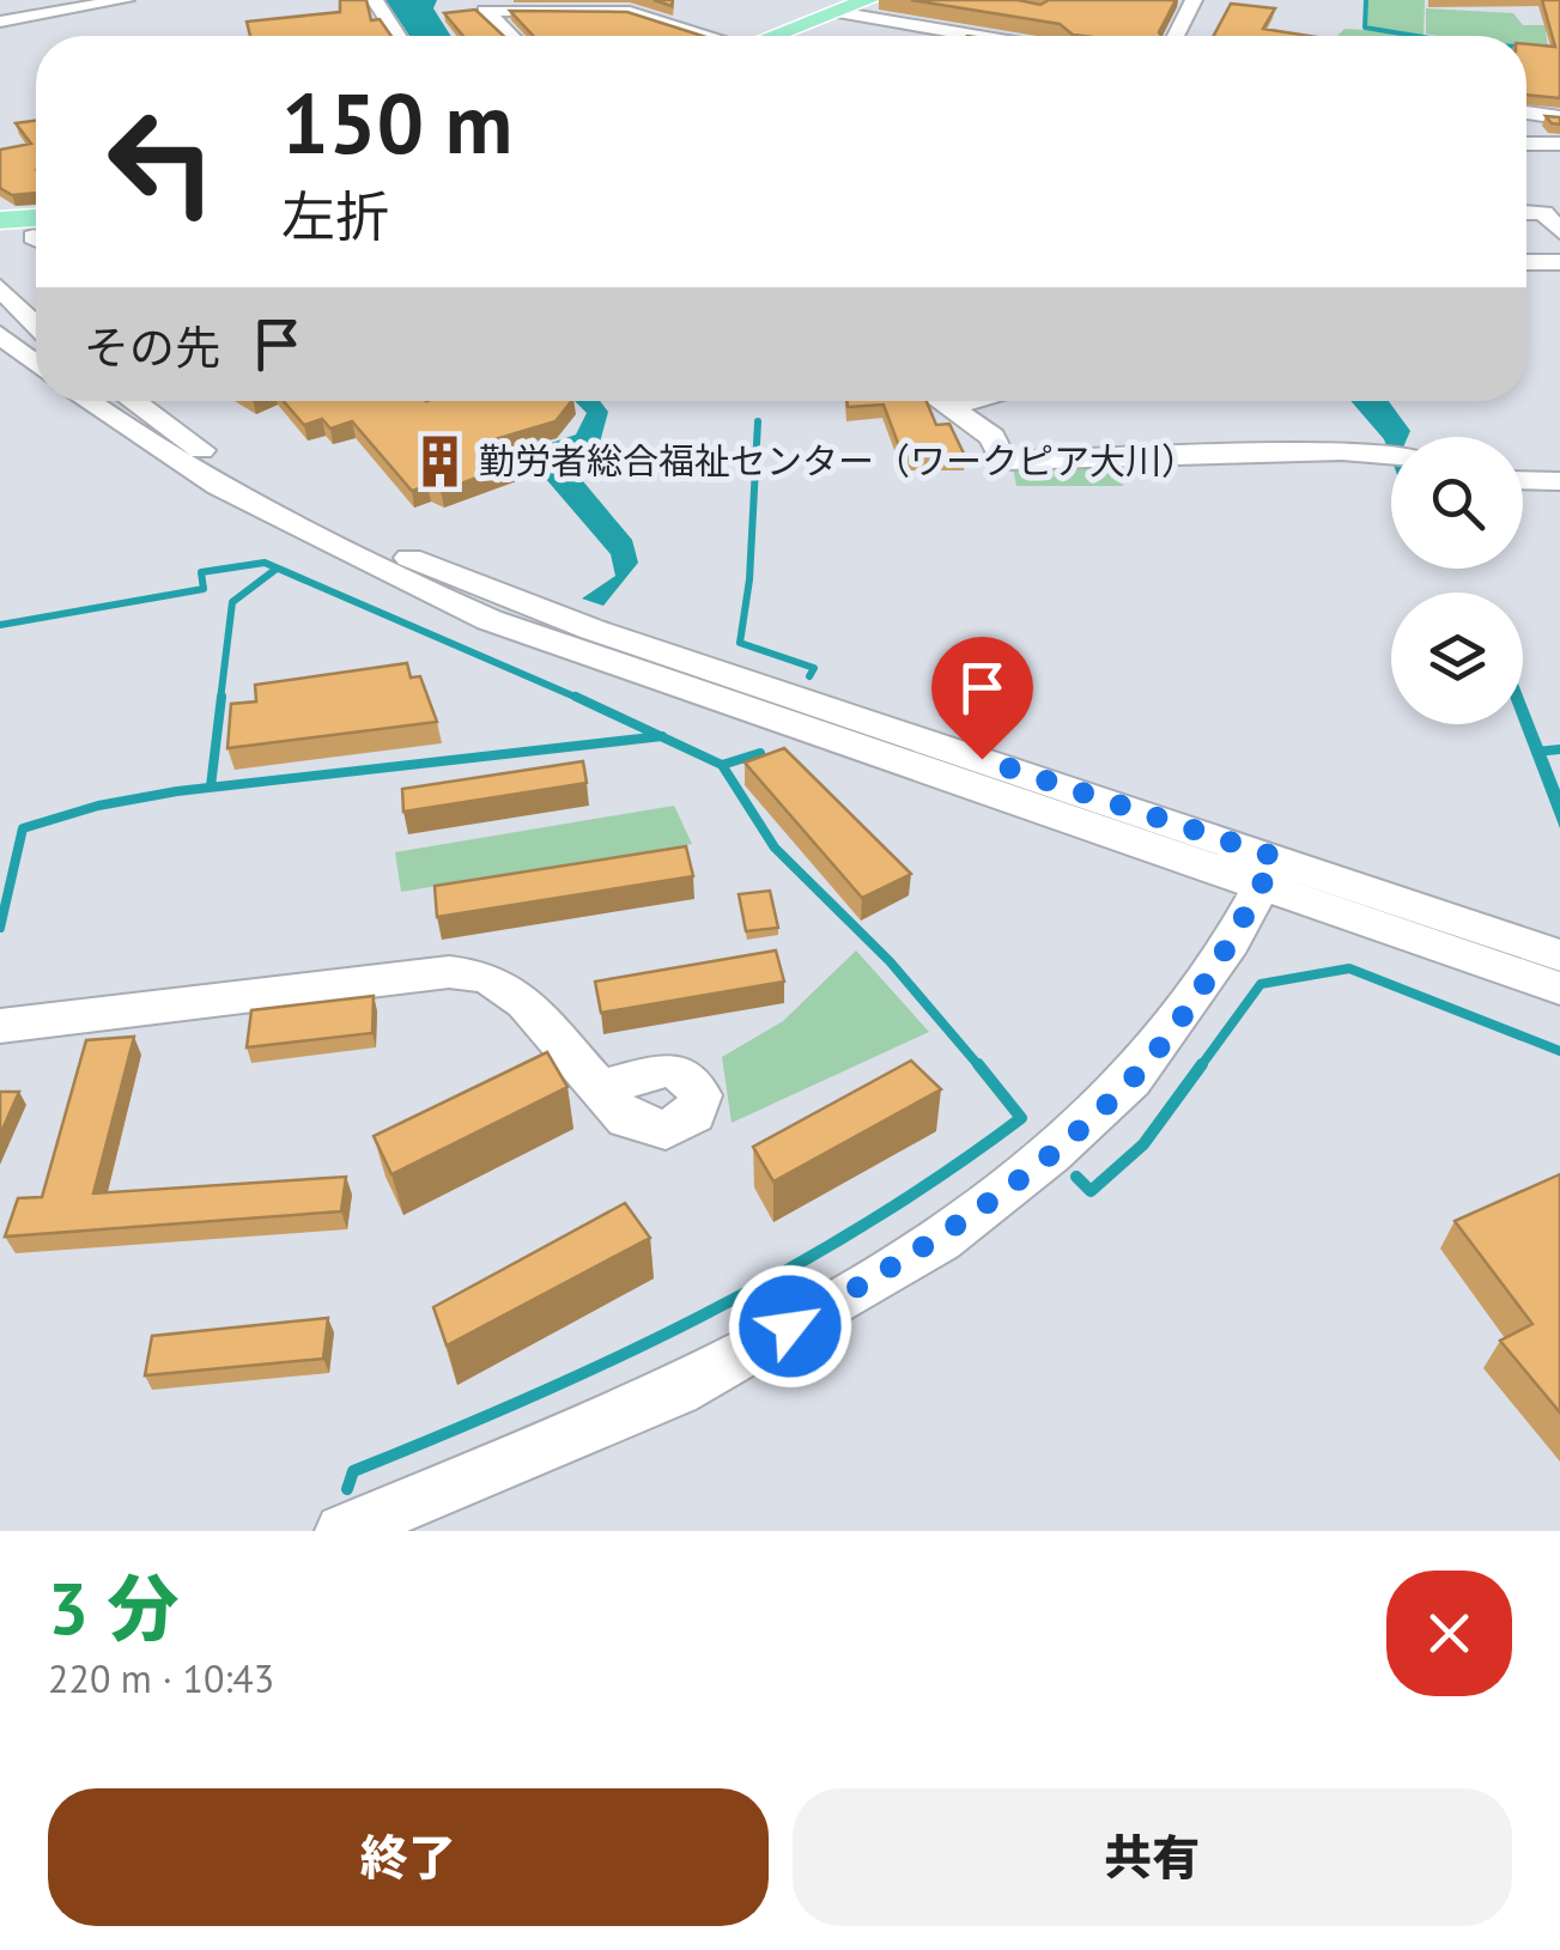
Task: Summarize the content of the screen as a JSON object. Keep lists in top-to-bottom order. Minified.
{"places":{"building":["勤労者総合福祉センター（ワークピア大川）"]},"page":{"turn":["150 m","左折"],"then":"その先","heading":["3 分","220 m · 10:43"],"buttons":["終了","共有"]}}
